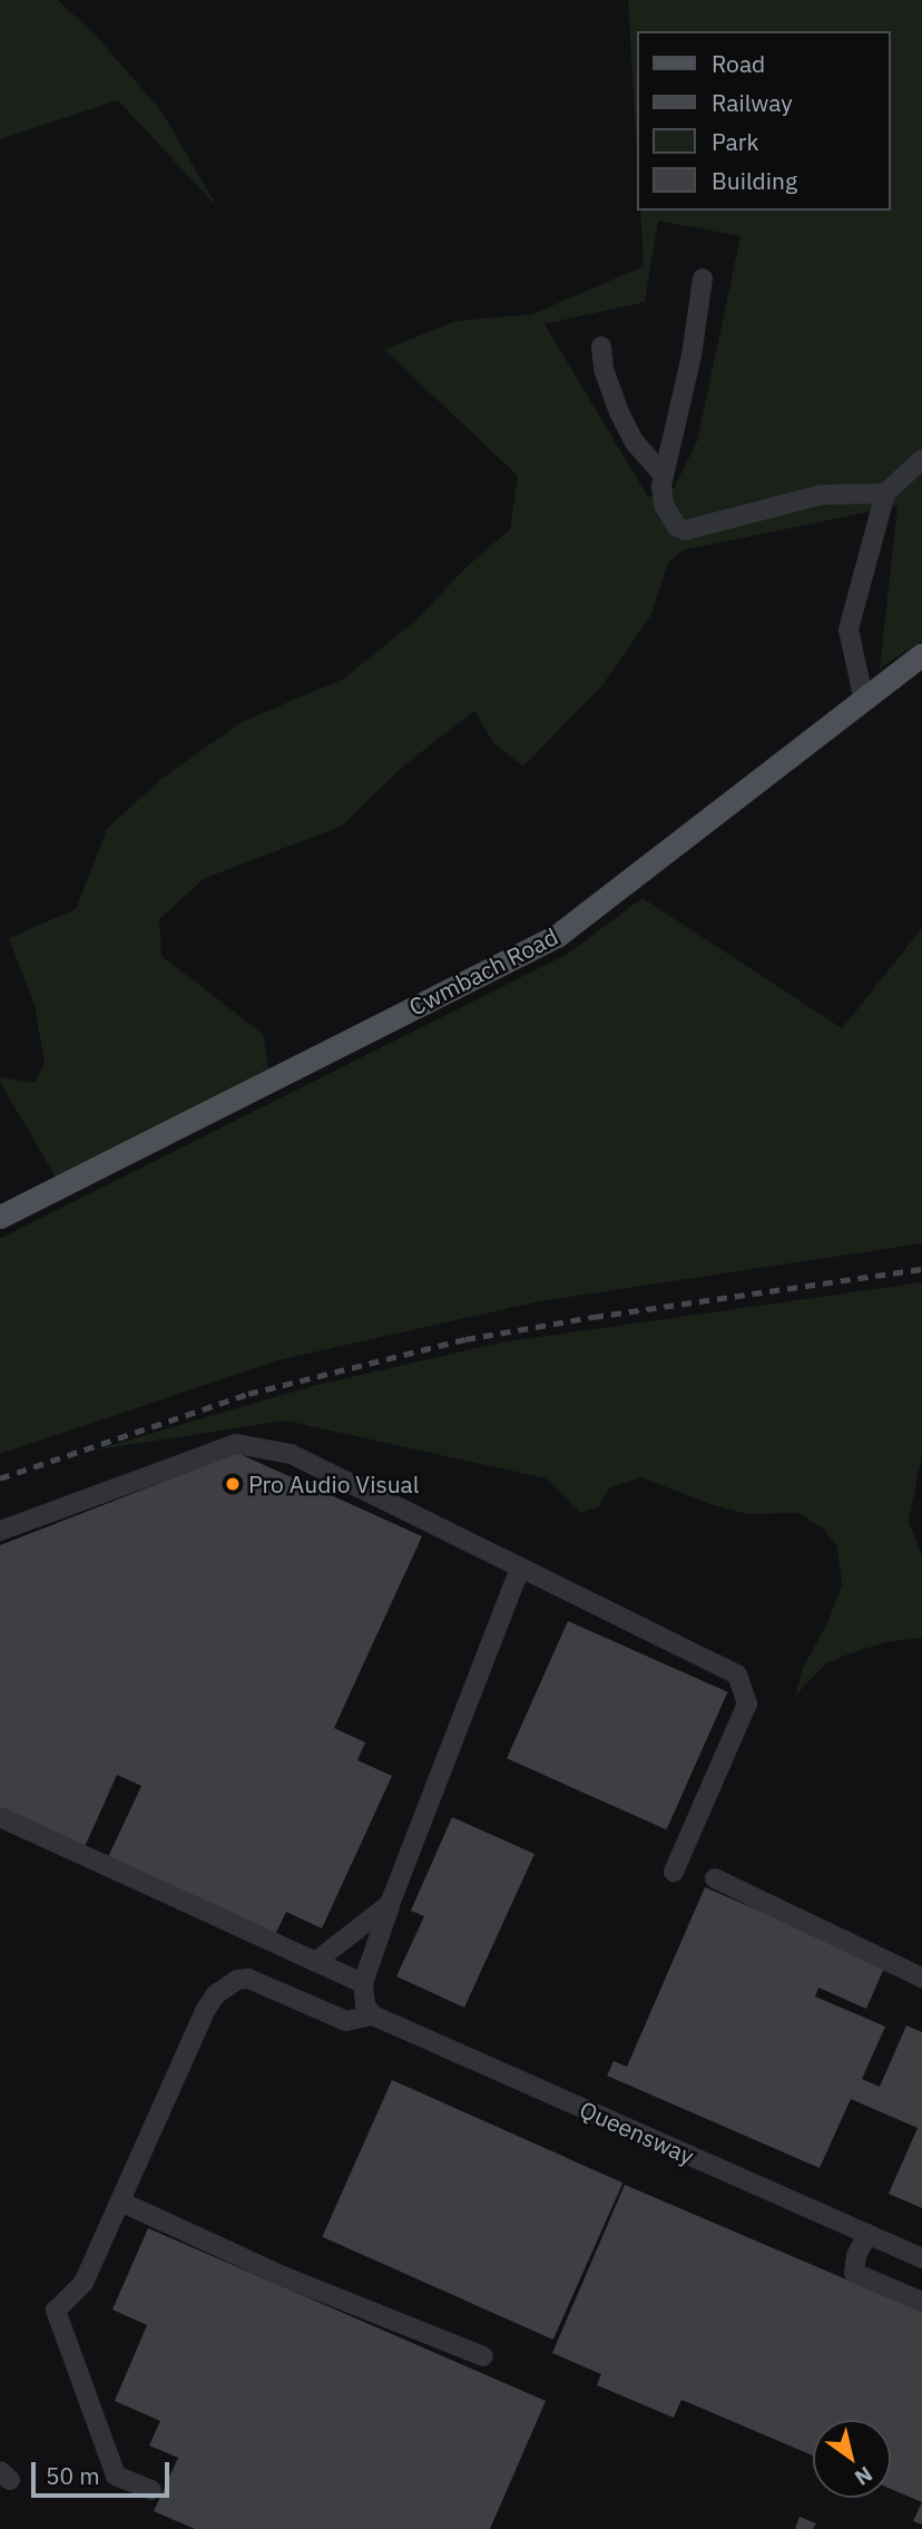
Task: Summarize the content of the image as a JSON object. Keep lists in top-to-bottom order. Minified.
{"streets":{"main road":["Cwmbach Road"],"street":["Queensway"]},"places":["Pro Audio Visual"],"legend":["Road","Railway","Park","Building"],"scale_bar":"50 m","north":"bottom right"}
